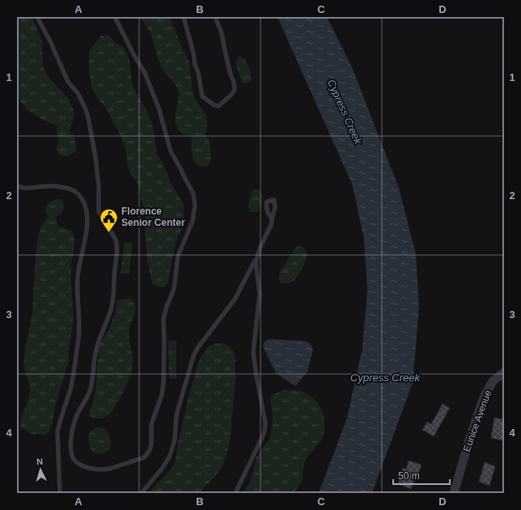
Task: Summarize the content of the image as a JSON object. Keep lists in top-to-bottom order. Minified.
{"streets":{"street":["Eunice Avenue"]},"water":["Cypress Creek"],"places":{"public building":["Florence Senior Center"]},"scale_bar":"50 m","north":"top","grid":{"columns":["A","B","C","D"],"rows":["1","2","3","4"]}}
